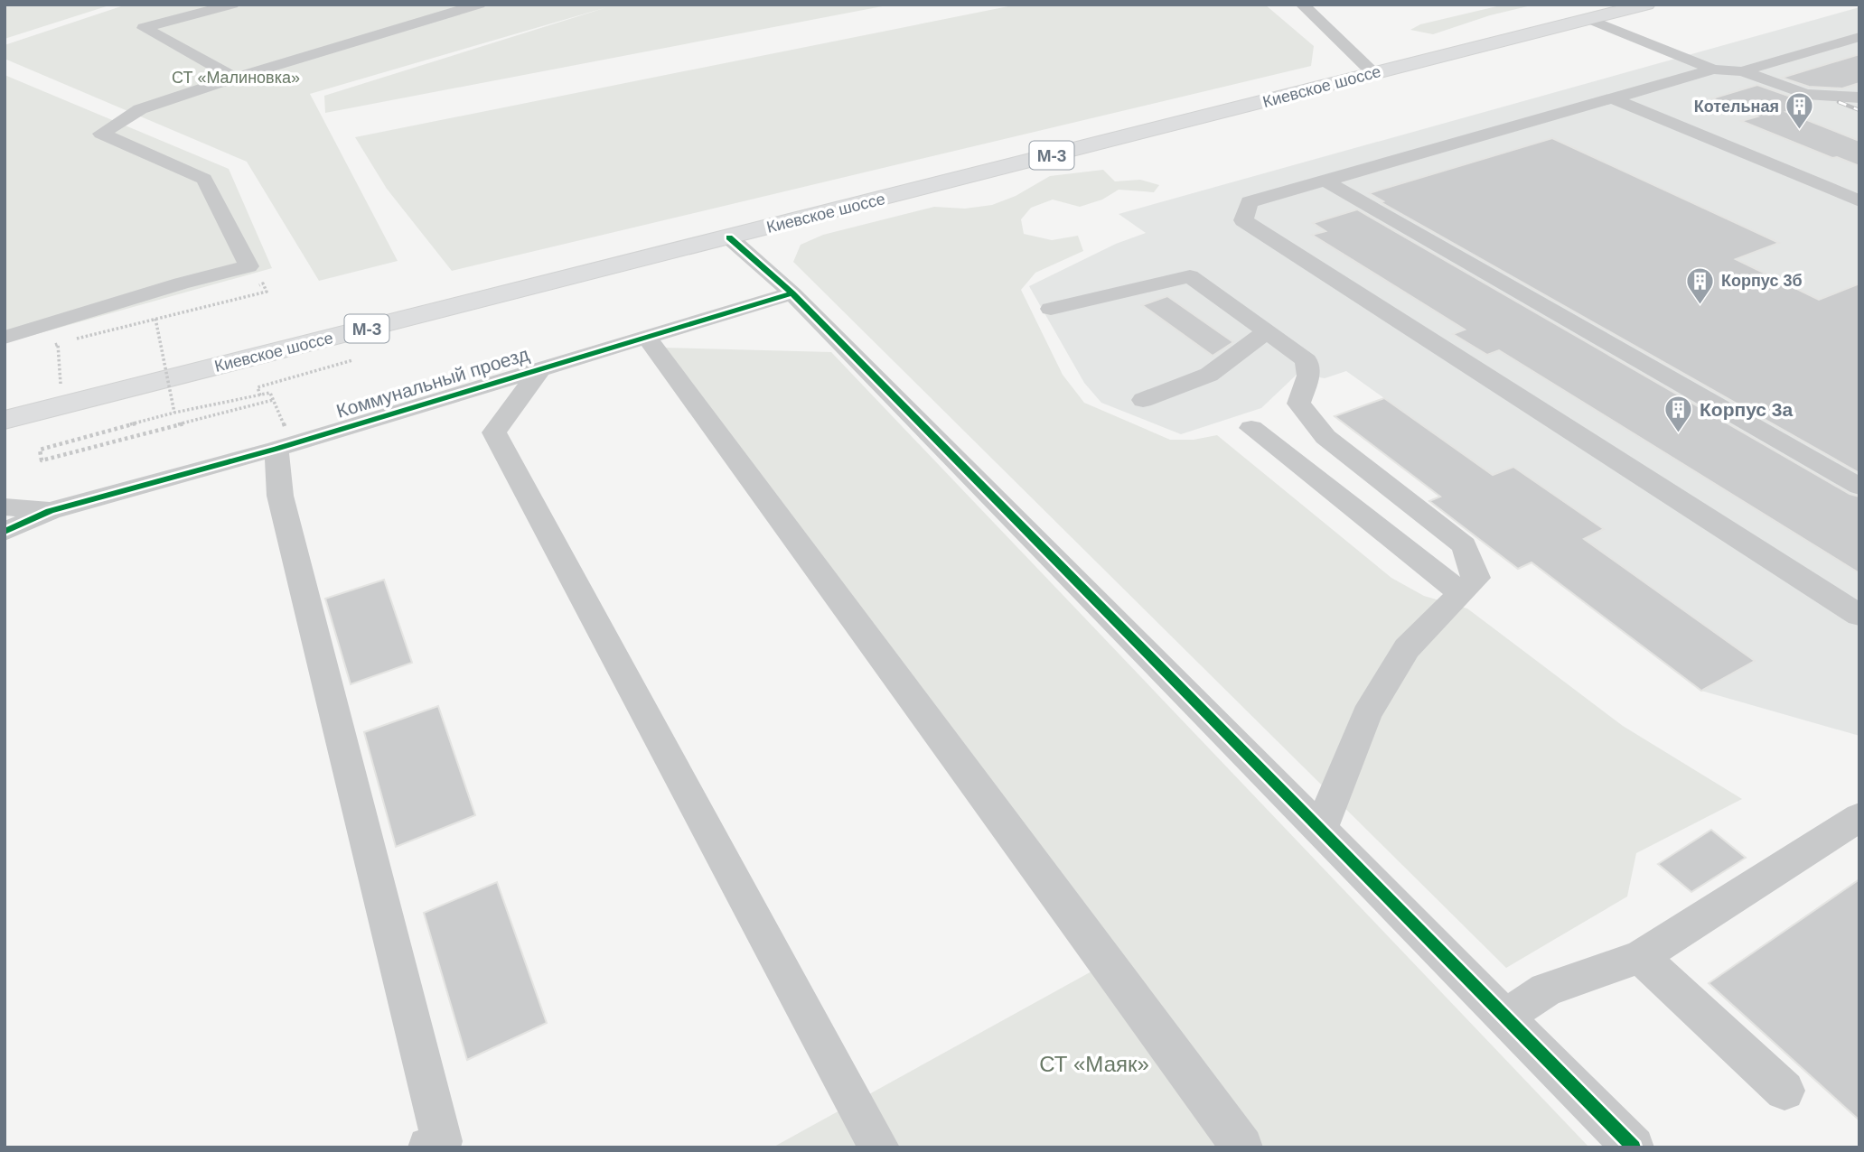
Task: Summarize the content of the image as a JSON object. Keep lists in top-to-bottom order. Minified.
{"streets":{"highway":["Киевское шоссе","М-3"],"street":["Коммунальный проезд"]},"parks":["СТ «Малиновка»","СТ «Маяк»"],"places":{"building":["Котельная","Корпус 3б","Корпус 3a"]}}
